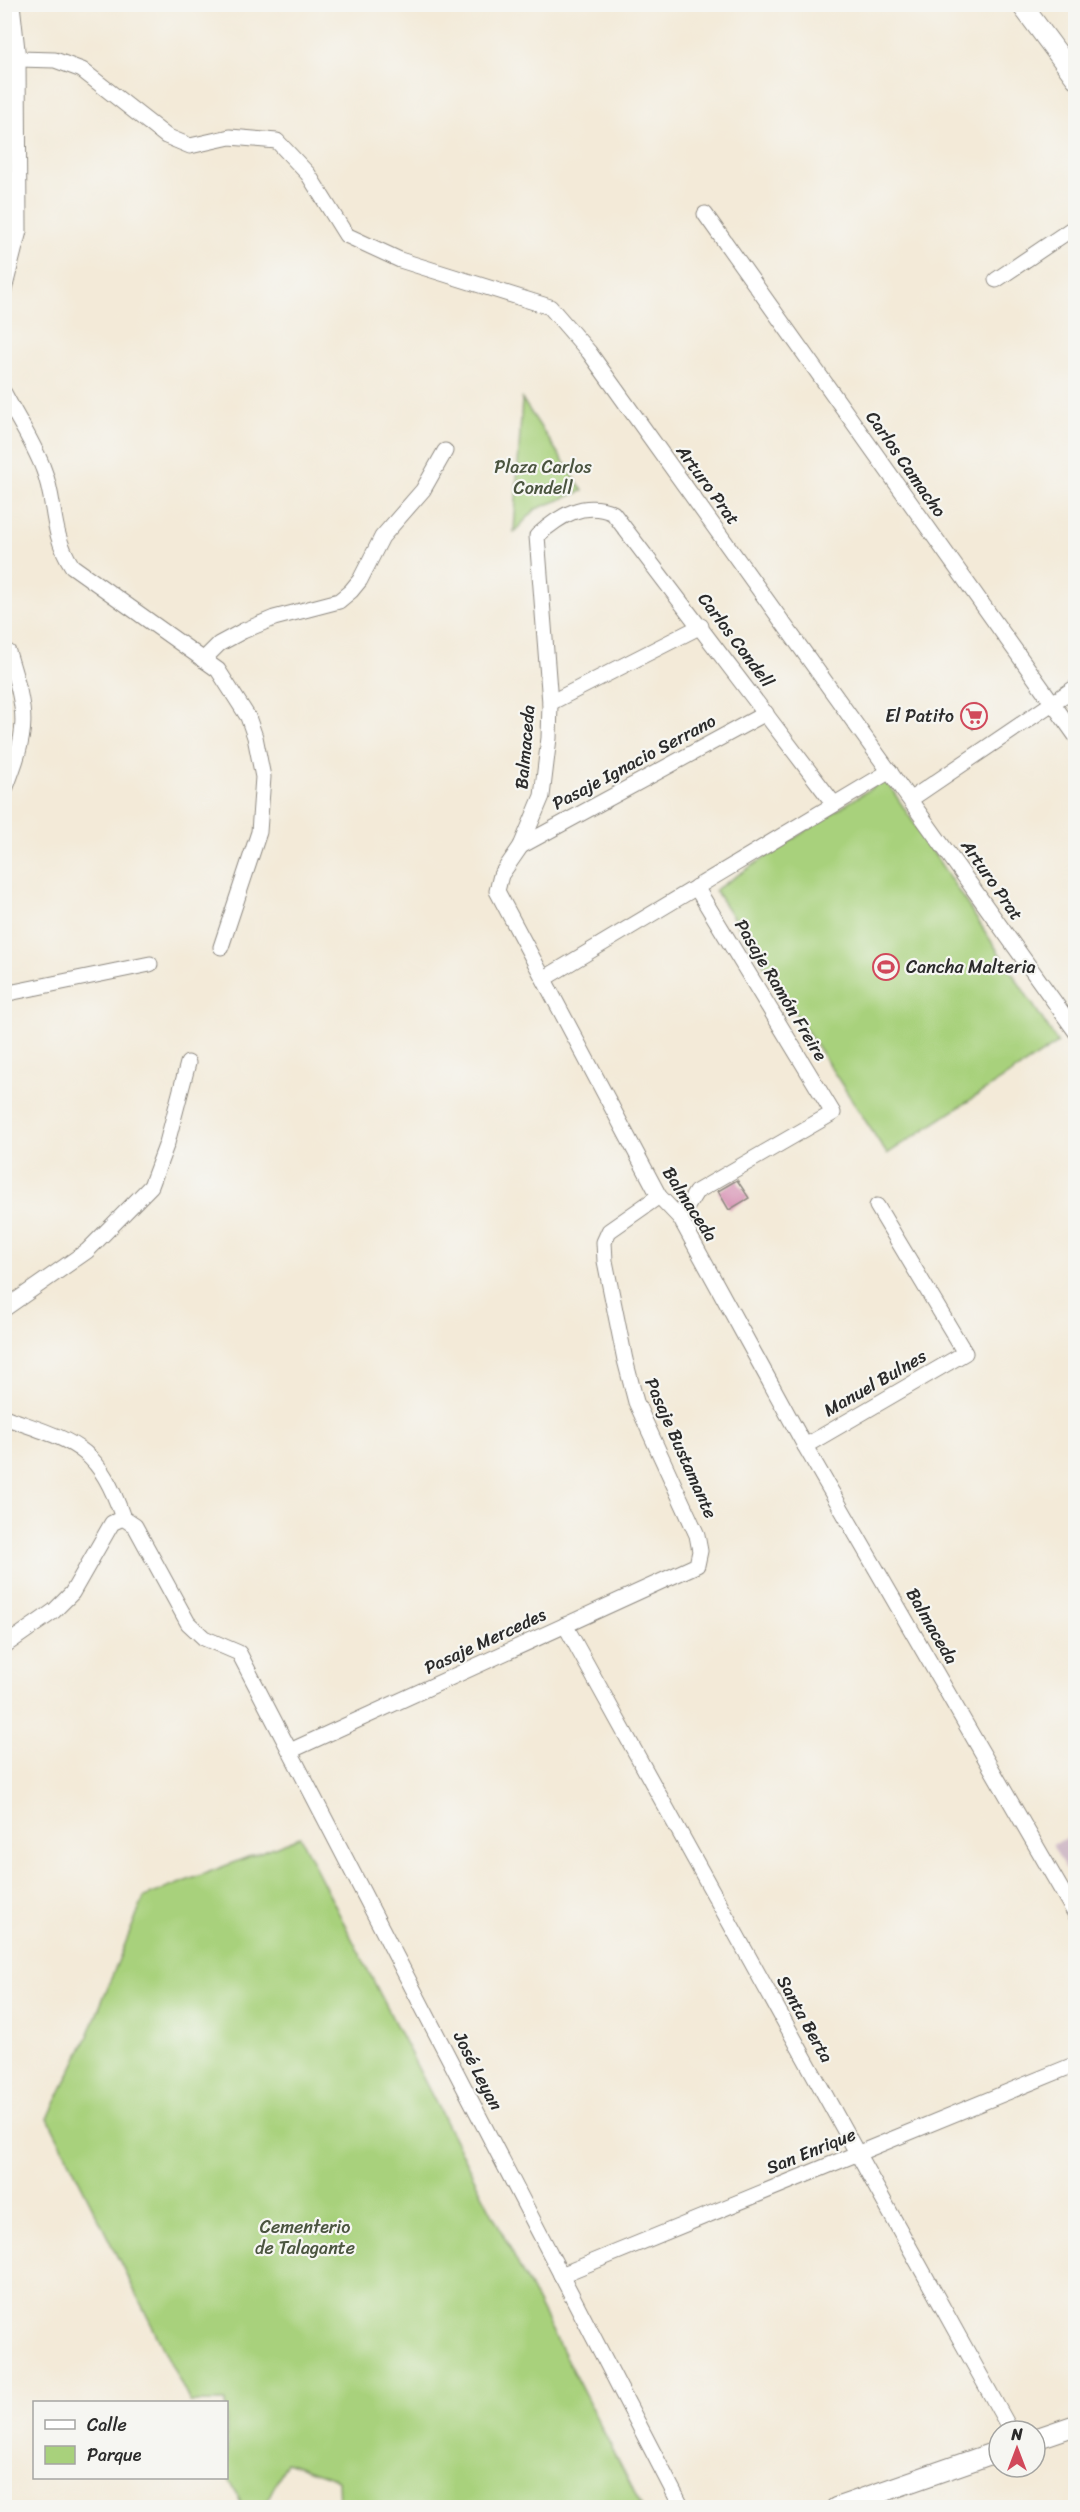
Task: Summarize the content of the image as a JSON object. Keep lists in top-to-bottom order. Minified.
{"streets":{"street":["Carlos Camacho","Arturo Prat","Carlos Condell","Balmaceda","Pasaje Ignacio Serrano","Pasaje Ramón Freire","Manuel Bulnes","Pasaje Bustamante","Pasaje Mercedes","Santa Berta","José Leyan","San Enrique"]},"crossings":[["Carlos Condell","Balmaceda"],["Carlos Condell","Pasaje Ignacio Serrano"],["Balmaceda","Pasaje Ignacio Serrano"],["Balmaceda","Pasaje Ramón Freire"],["Balmaceda","Manuel Bulnes"],["Balmaceda","Pasaje Bustamante"],["Pasaje Bustamante","Pasaje Mercedes"],["Pasaje Mercedes","Santa Berta"],["Pasaje Mercedes","José Leyan"],["Santa Berta","San Enrique"],["José Leyan","San Enrique"]],"parks":["Plaza Carlos Condell","Cementerio de Talagante"],"places":{"supermarket":["El Patito"],"sports":["Cancha Malteria"]},"legend":["Calle","Parque"],"north":"top"}
